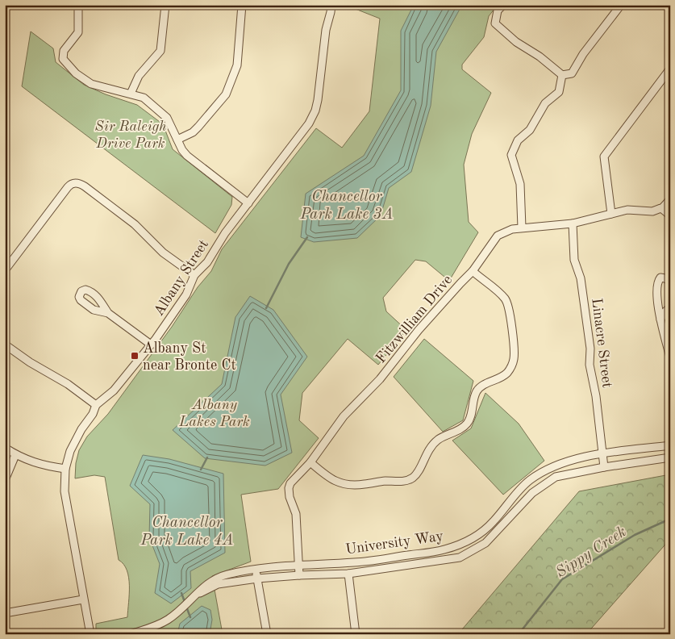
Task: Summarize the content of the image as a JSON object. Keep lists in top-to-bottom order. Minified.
{"streets":{"street":["Albany Street","Fitzwilliam Drive","Linacre Street","University Way"]},"crossings":[["Fitzwilliam Drive","Linacre Street"],["Fitzwilliam Drive","University Way"],["Linacre Street","University Way"]],"water":["Chancellor Park Lake 3A","Chancellor Park Lake 4A","Sippy Creek"],"parks":["Sir Raleigh Drive Park","Albany Lakes Park"],"places":{"transit":["Albany St near Bronte Ct"]}}
